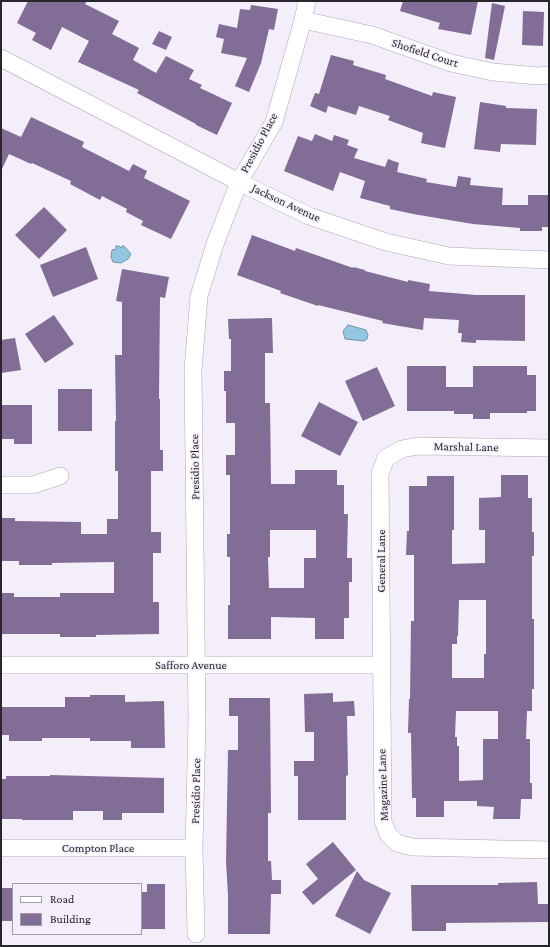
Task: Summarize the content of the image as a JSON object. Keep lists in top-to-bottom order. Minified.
{"streets":{"street":["Shofield Court","Presidio Place","Jackson Avenue","Marshal Lane","General Lane","Safforo Avenue","Magazine Lane","Compton Place"]},"crossings":[["Shofield Court","Presidio Place"],["Presidio Place","Jackson Avenue"],["Presidio Place","Safforo Avenue"],["Presidio Place","Compton Place"],["Marshal Lane","General Lane"],["General Lane","Safforo Avenue"],["General Lane","Magazine Lane"],["Safforo Avenue","Magazine Lane"]],"legend":["Road","Building"]}
